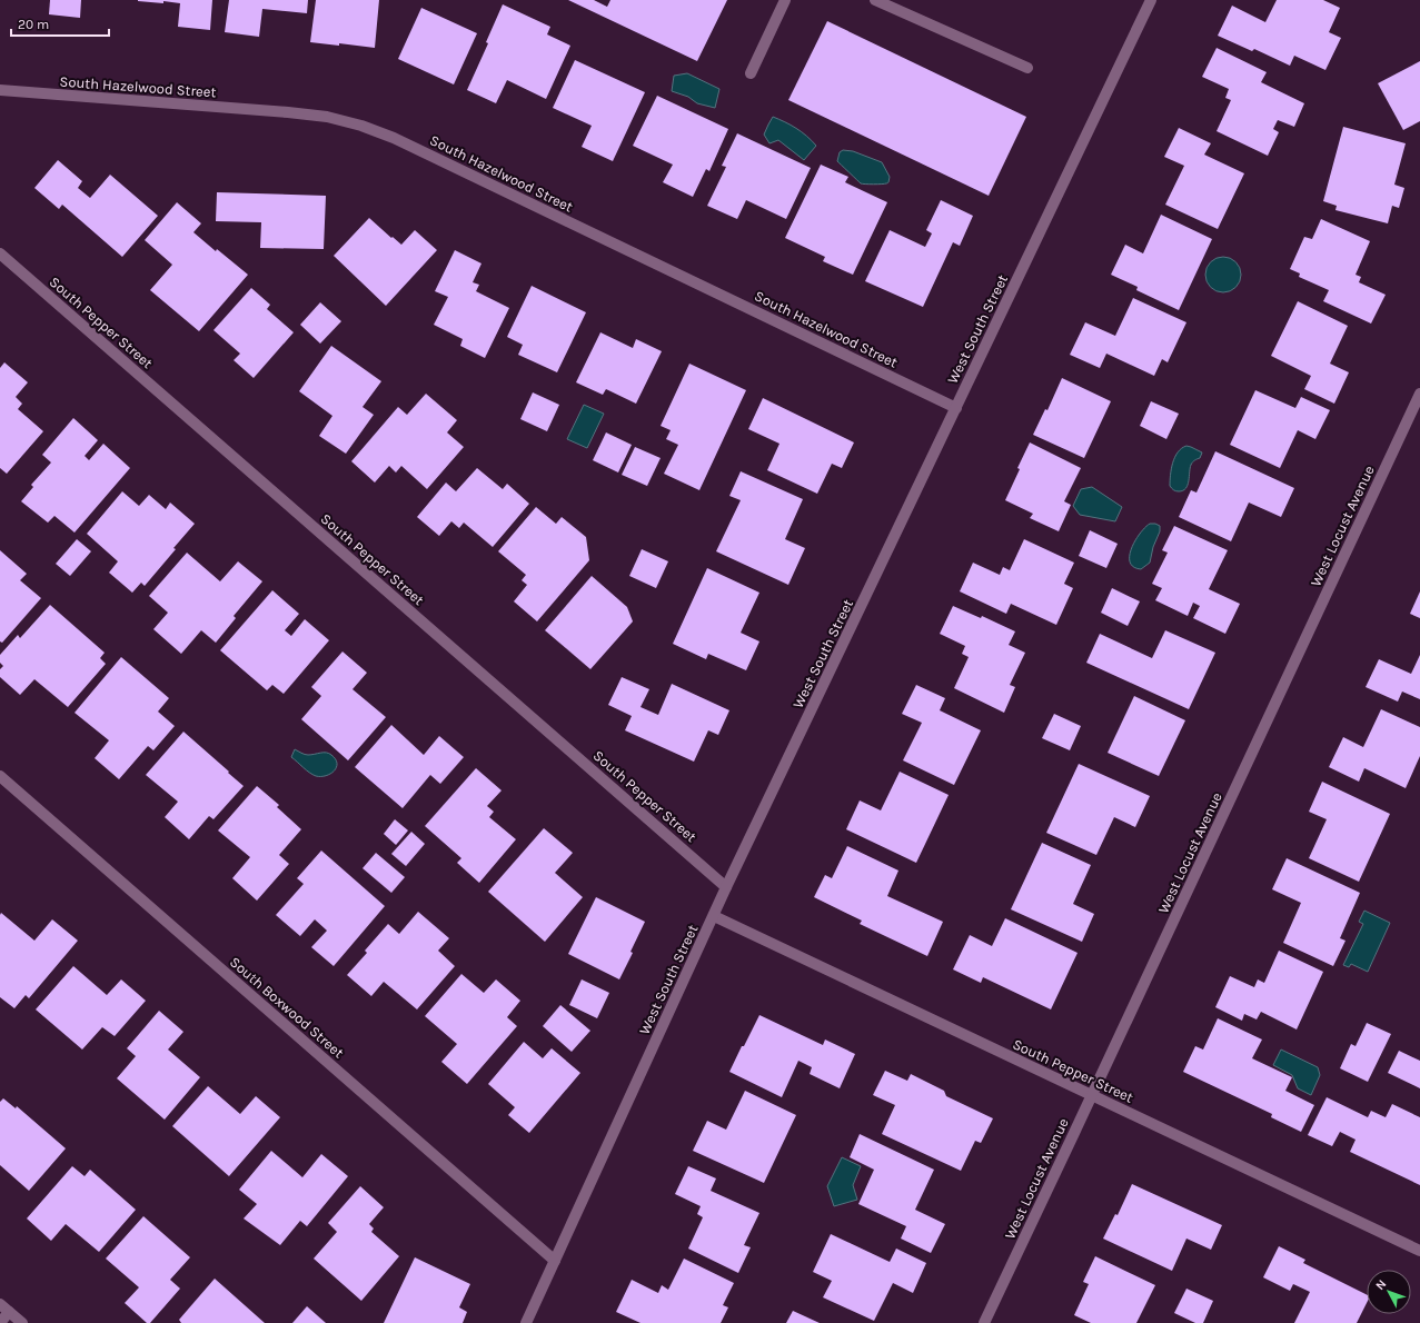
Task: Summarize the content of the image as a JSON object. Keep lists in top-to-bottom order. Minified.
{"streets":{"street":["South Hazelwood Street","South Pepper Street","West South Street","West Locust Avenue","South Boxwood Street"]},"crossings":[["South Hazelwood Street","West South Street"],["South Pepper Street","West South Street"],["South Pepper Street","West Locust Avenue"],["West South Street","South Boxwood Street"]],"scale_bar":"20 m","north":"top left"}
